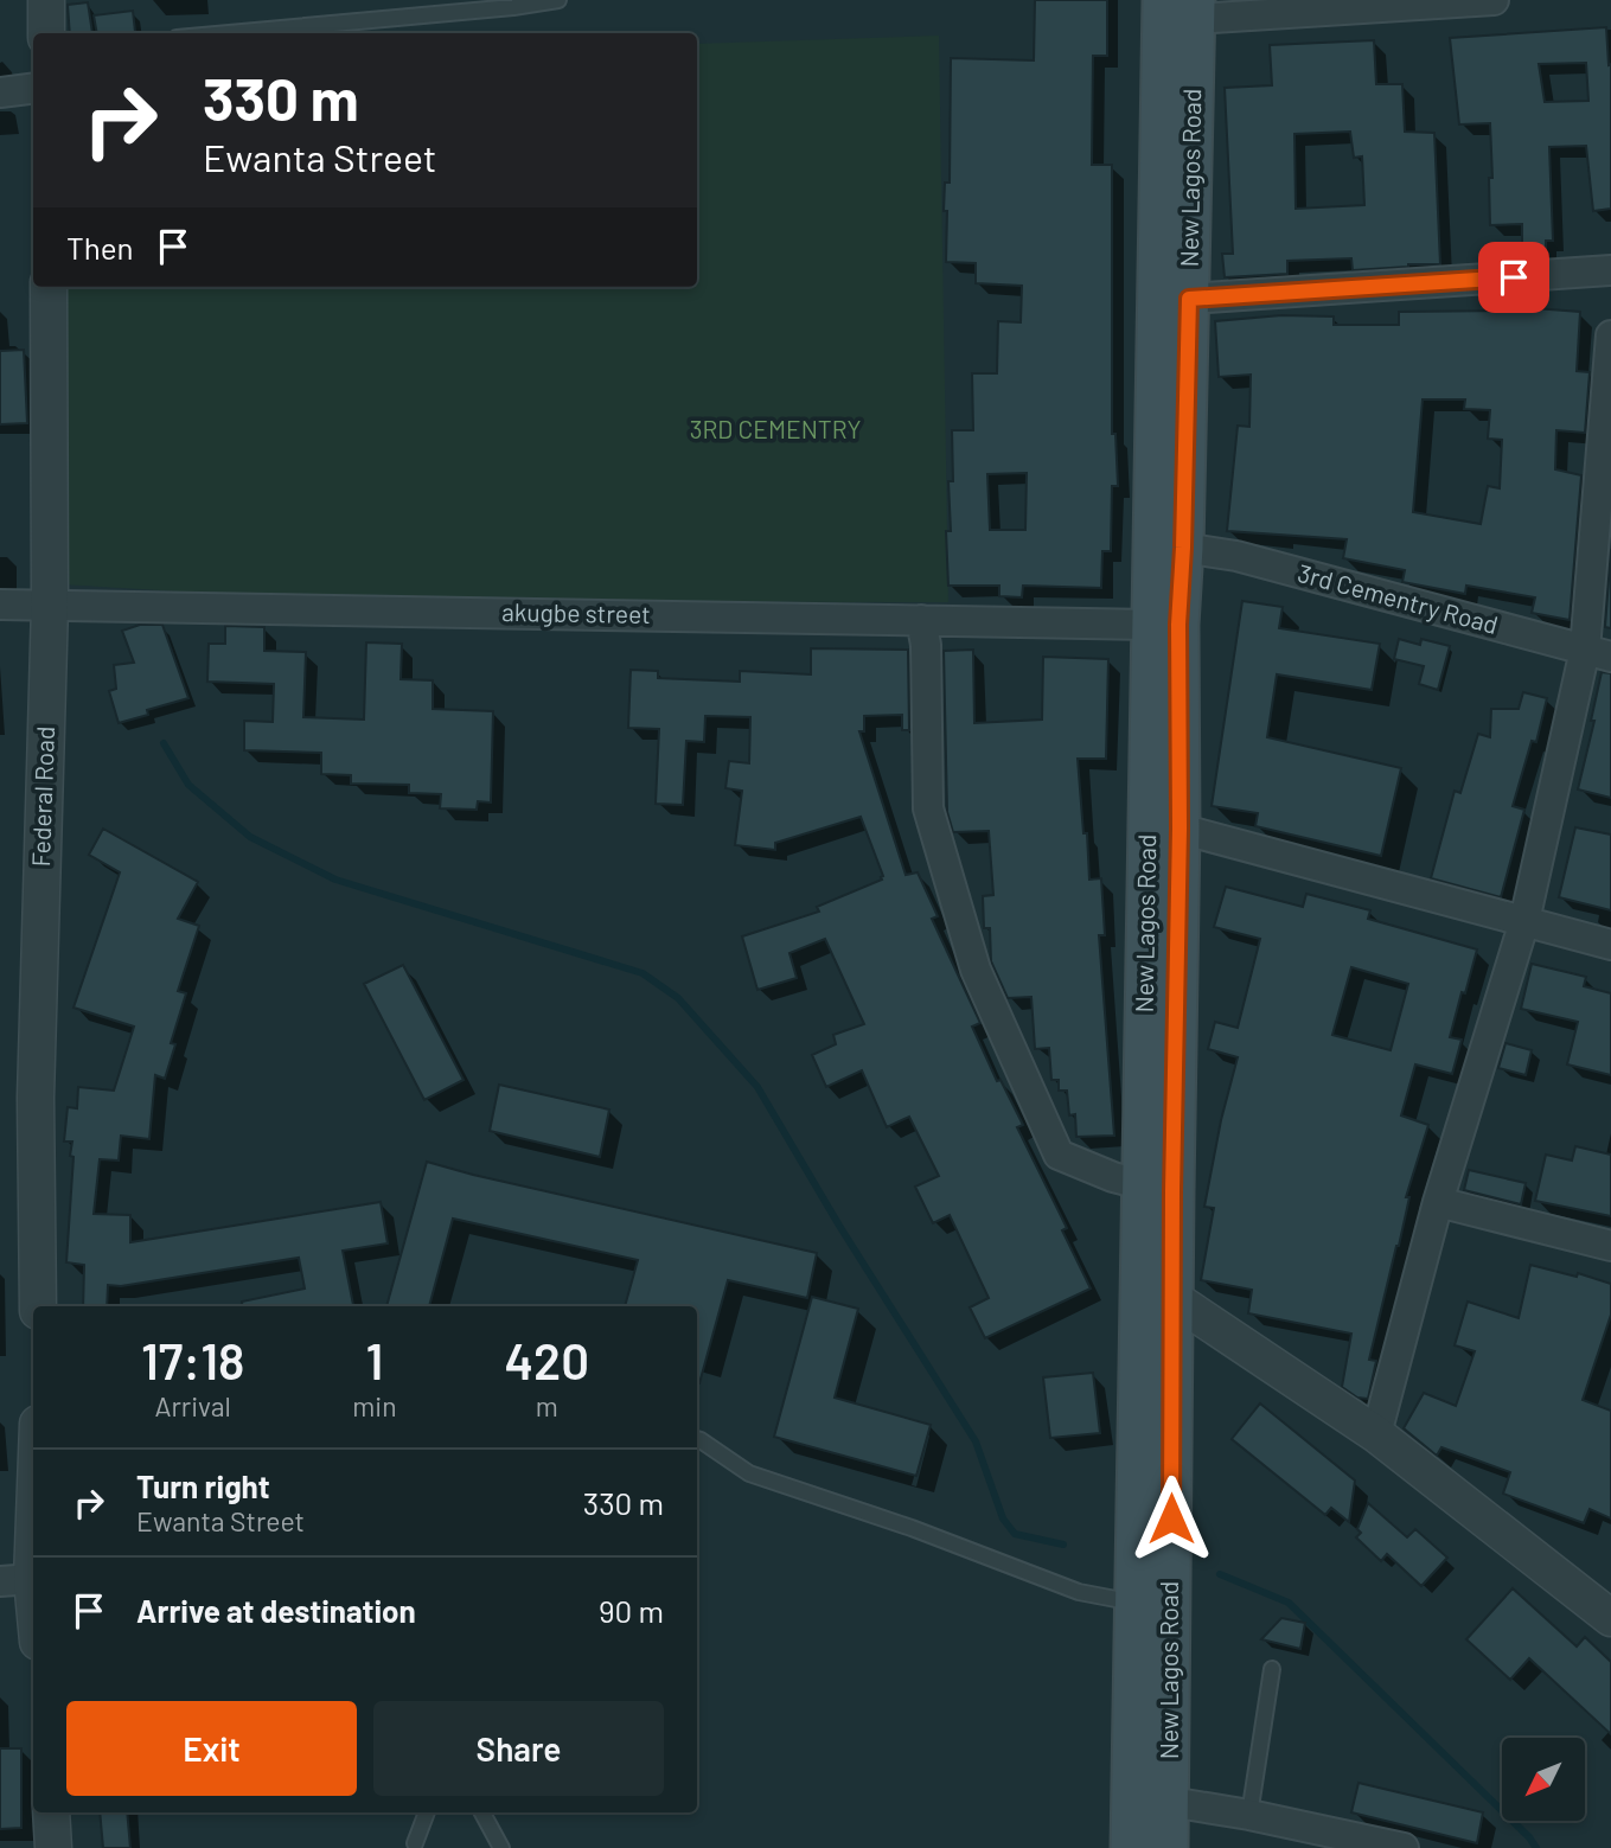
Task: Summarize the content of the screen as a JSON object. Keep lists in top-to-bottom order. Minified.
{"streets":{"main road":["New Lagos Road"],"street":["3rd Cementry Road","akugbe street","Federal Road"]},"crossings":[["New Lagos Road","3rd Cementry Road"],["New Lagos Road","akugbe street"],["akugbe street","Federal Road"]],"parks":["3RD CEMENTRY"],"north":"bottom left","page":{"turn":["330 m","Ewanta Street"],"then":"Then","eta":["17:18","Arrival","1","min","420","m"],"list":[{"name":"Turn right","note":"Ewanta Street","value":"330 m"},{"name":"Arrive at destination","value":"90 m"}],"buttons":["Exit","Share"]}}
